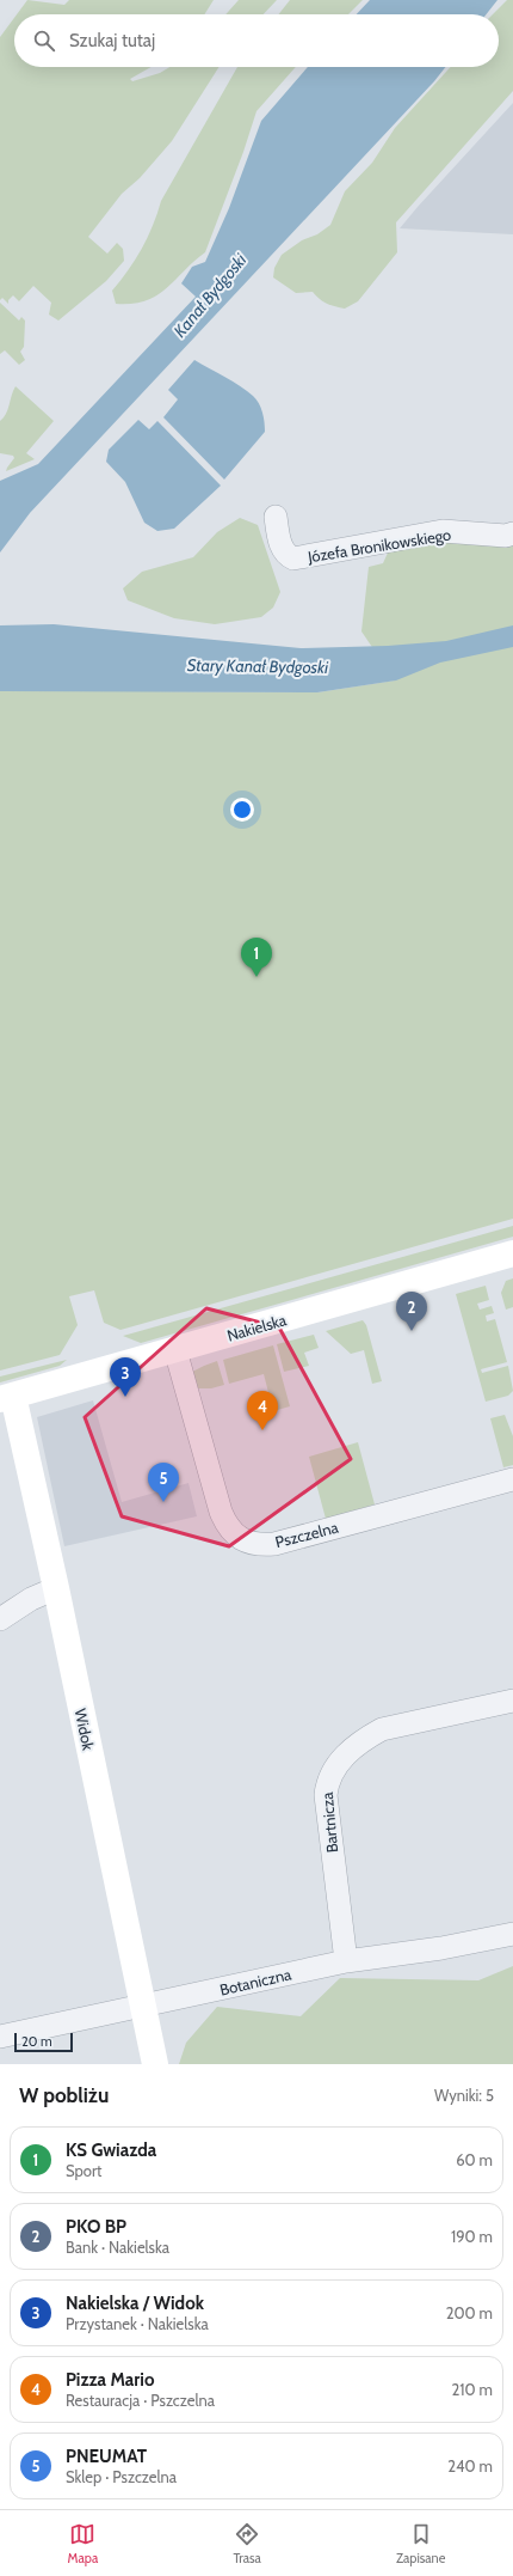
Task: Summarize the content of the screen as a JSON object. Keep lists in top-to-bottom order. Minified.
{"streets":{"street":["Józefa Bronikowskiego","Nakielska","Pszczelna","Widok","Bartnicza","Botaniczna"]},"crossings":[["Nakielska","Pszczelna"],["Nakielska","Widok"],["Widok","Botaniczna"],["Bartnicza","Botaniczna"]],"water":["Kanał Bydgoski","Stary Kanał Bydgoski"],"scale_bar":"20 m","page":{"search":"Szukaj tutaj","pins":["1","2","3","4","5"],"scale":"20 m","heading":["W pobliżu","Wyniki: 5"],"list":[{"mark":"1","name":"KS Gwiazda","note":"Sport","value":"60 m"},{"mark":"2","name":"PKO BP","note":"Bank · Nakielska","value":"190 m"},{"mark":"3","name":"Nakielska / Widok","note":"Przystanek · Nakielska","value":"200 m"},{"mark":"4","name":"Pizza Mario","note":"Restauracja · Pszczelna","value":"210 m"},{"mark":"5","name":"PNEUMAT","note":"Sklep · Pszczelna","value":"240 m"}],"nav":["Mapa","Trasa","Zapisane"]}}
